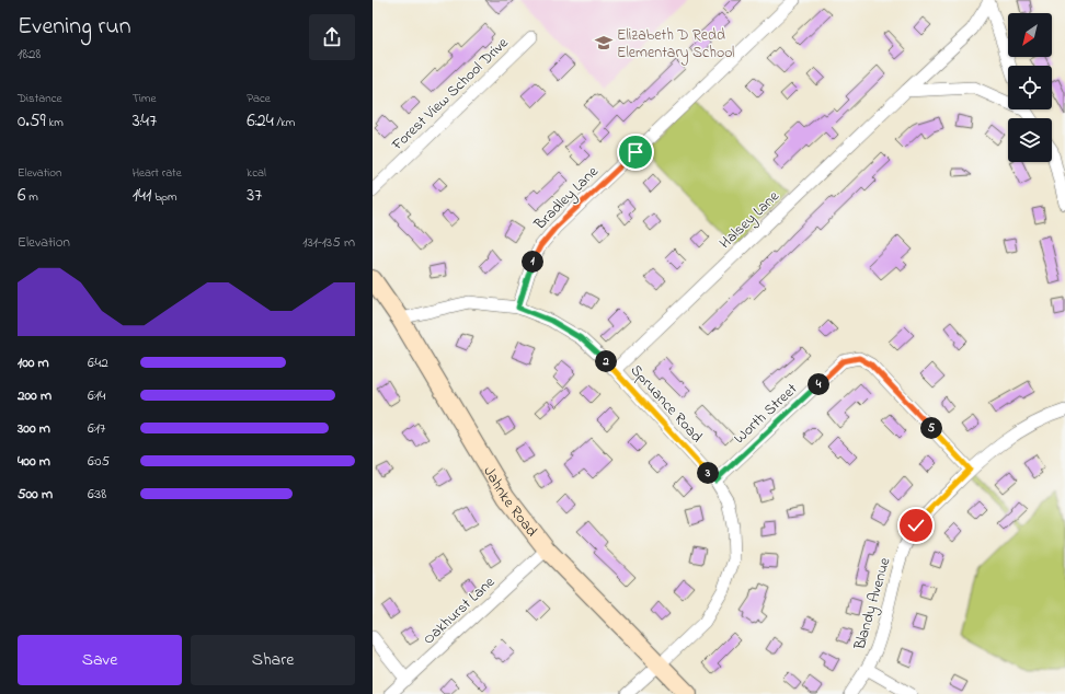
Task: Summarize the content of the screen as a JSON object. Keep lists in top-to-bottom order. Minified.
{"streets":{"main road":["Jahnke Road"],"street":["Forest View School Drive","Bradley Lane","Halsey Lane","Spruance Road","Worth Street","Blandy Avenue","Oakhurst Lane"]},"crossings":[["Bradley Lane","Spruance Road"],["Halsey Lane","Spruance Road"],["Spruance Road","Worth Street"],["Spruance Road","Jahnke Road"],["Worth Street","Blandy Avenue"],["Jahnke Road","Oakhurst Lane"]],"places":{"school or university":["Elizabeth D Redd Elementary School"]},"north":"bottom left","page":{"heading":["Evening run","18:28"],"stats":[["Distance","0.59 km"],["Time","3:47"],["Pace","6:24 /km"],["Elevation","6 m"],["Heart rate","141 bpm"],["kcal","37"]],"chart":["Elevation","131–135 m"],"pins":["1","2","4","5","3"],"list":[{"name":"100 m","note":"6:42"},{"name":"200 m","note":"6:14"},{"name":"300 m","note":"6:17"},{"name":"400 m","note":"6:05"},{"name":"500 m","note":"6:38"}],"buttons":["Save","Share"]}}
